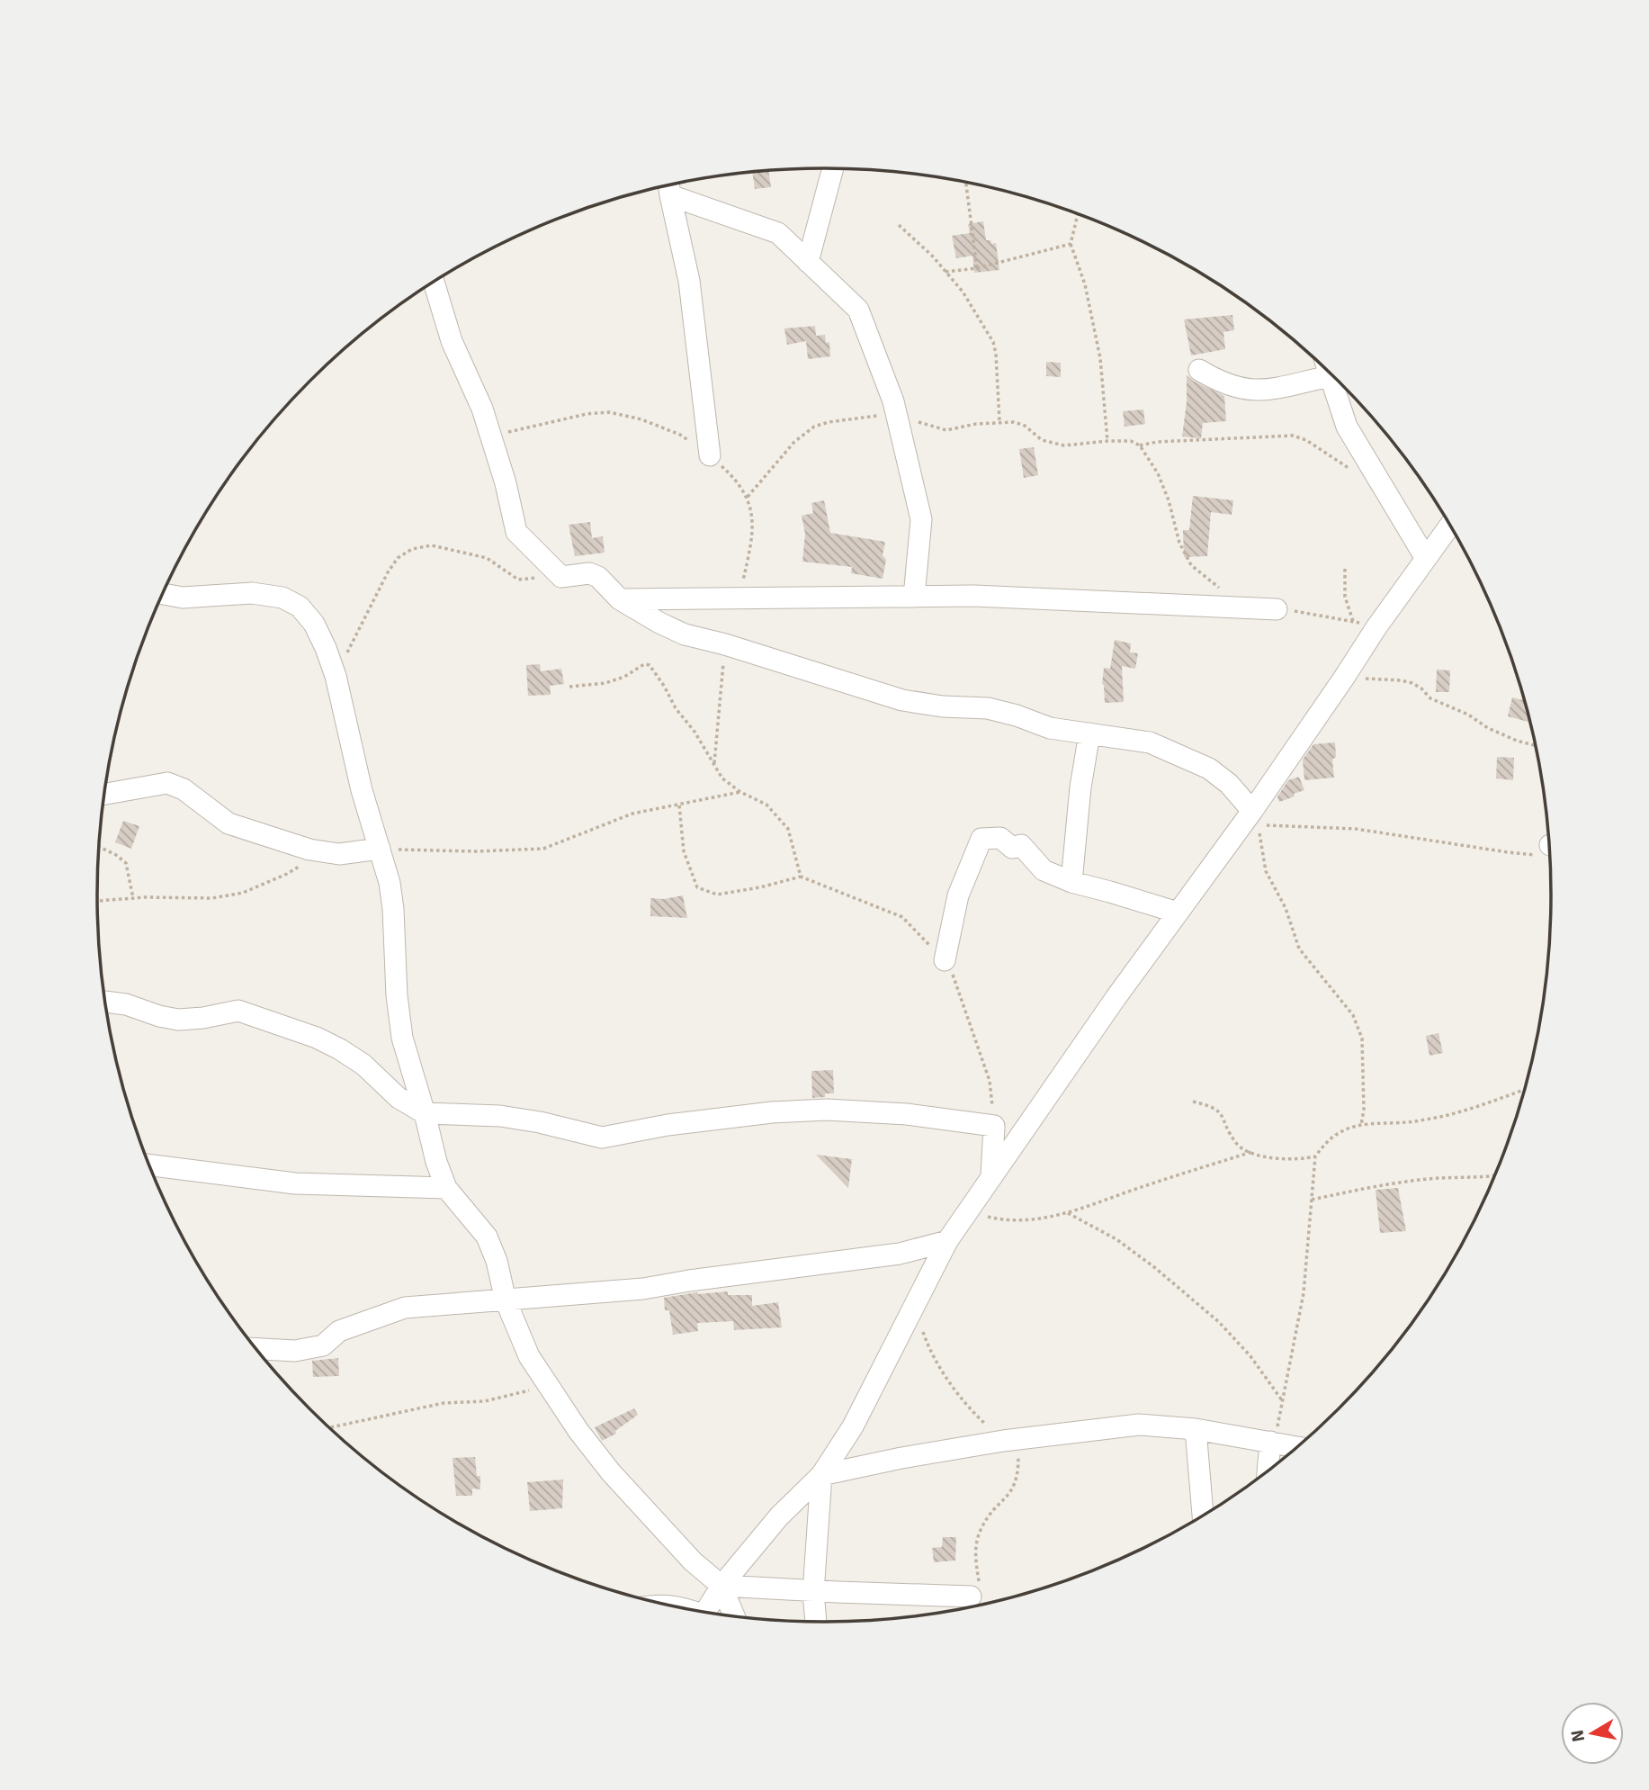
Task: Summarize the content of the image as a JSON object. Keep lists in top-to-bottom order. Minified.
{"north":"left"}
